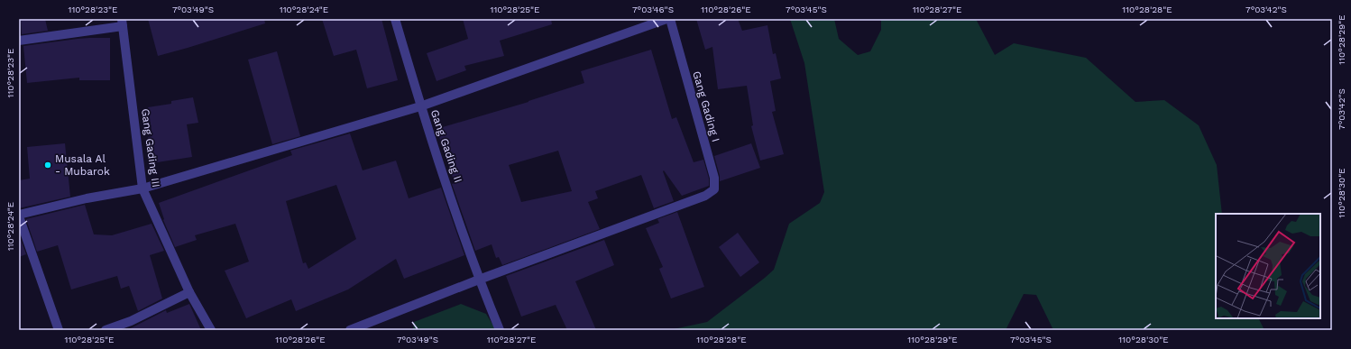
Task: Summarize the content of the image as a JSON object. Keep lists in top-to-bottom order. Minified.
{"streets":{"street":["Gang Gading I","Gang Gading II","Gang Gading III"]},"crossings":[["Gang Gading I","Gang Gading II"]],"places":["Musala Al - Mubarok"],"coordinates":["110°28'23\"E","7°03'49\"S","110°28'24\"E","110°28'25\"E","7°03'46\"S","110°28'26\"E","7°03'45\"S","110°28'27\"E","110°28'28\"E","7°03'42\"S","110°28'29\"E","110°28'30\"E"]}
